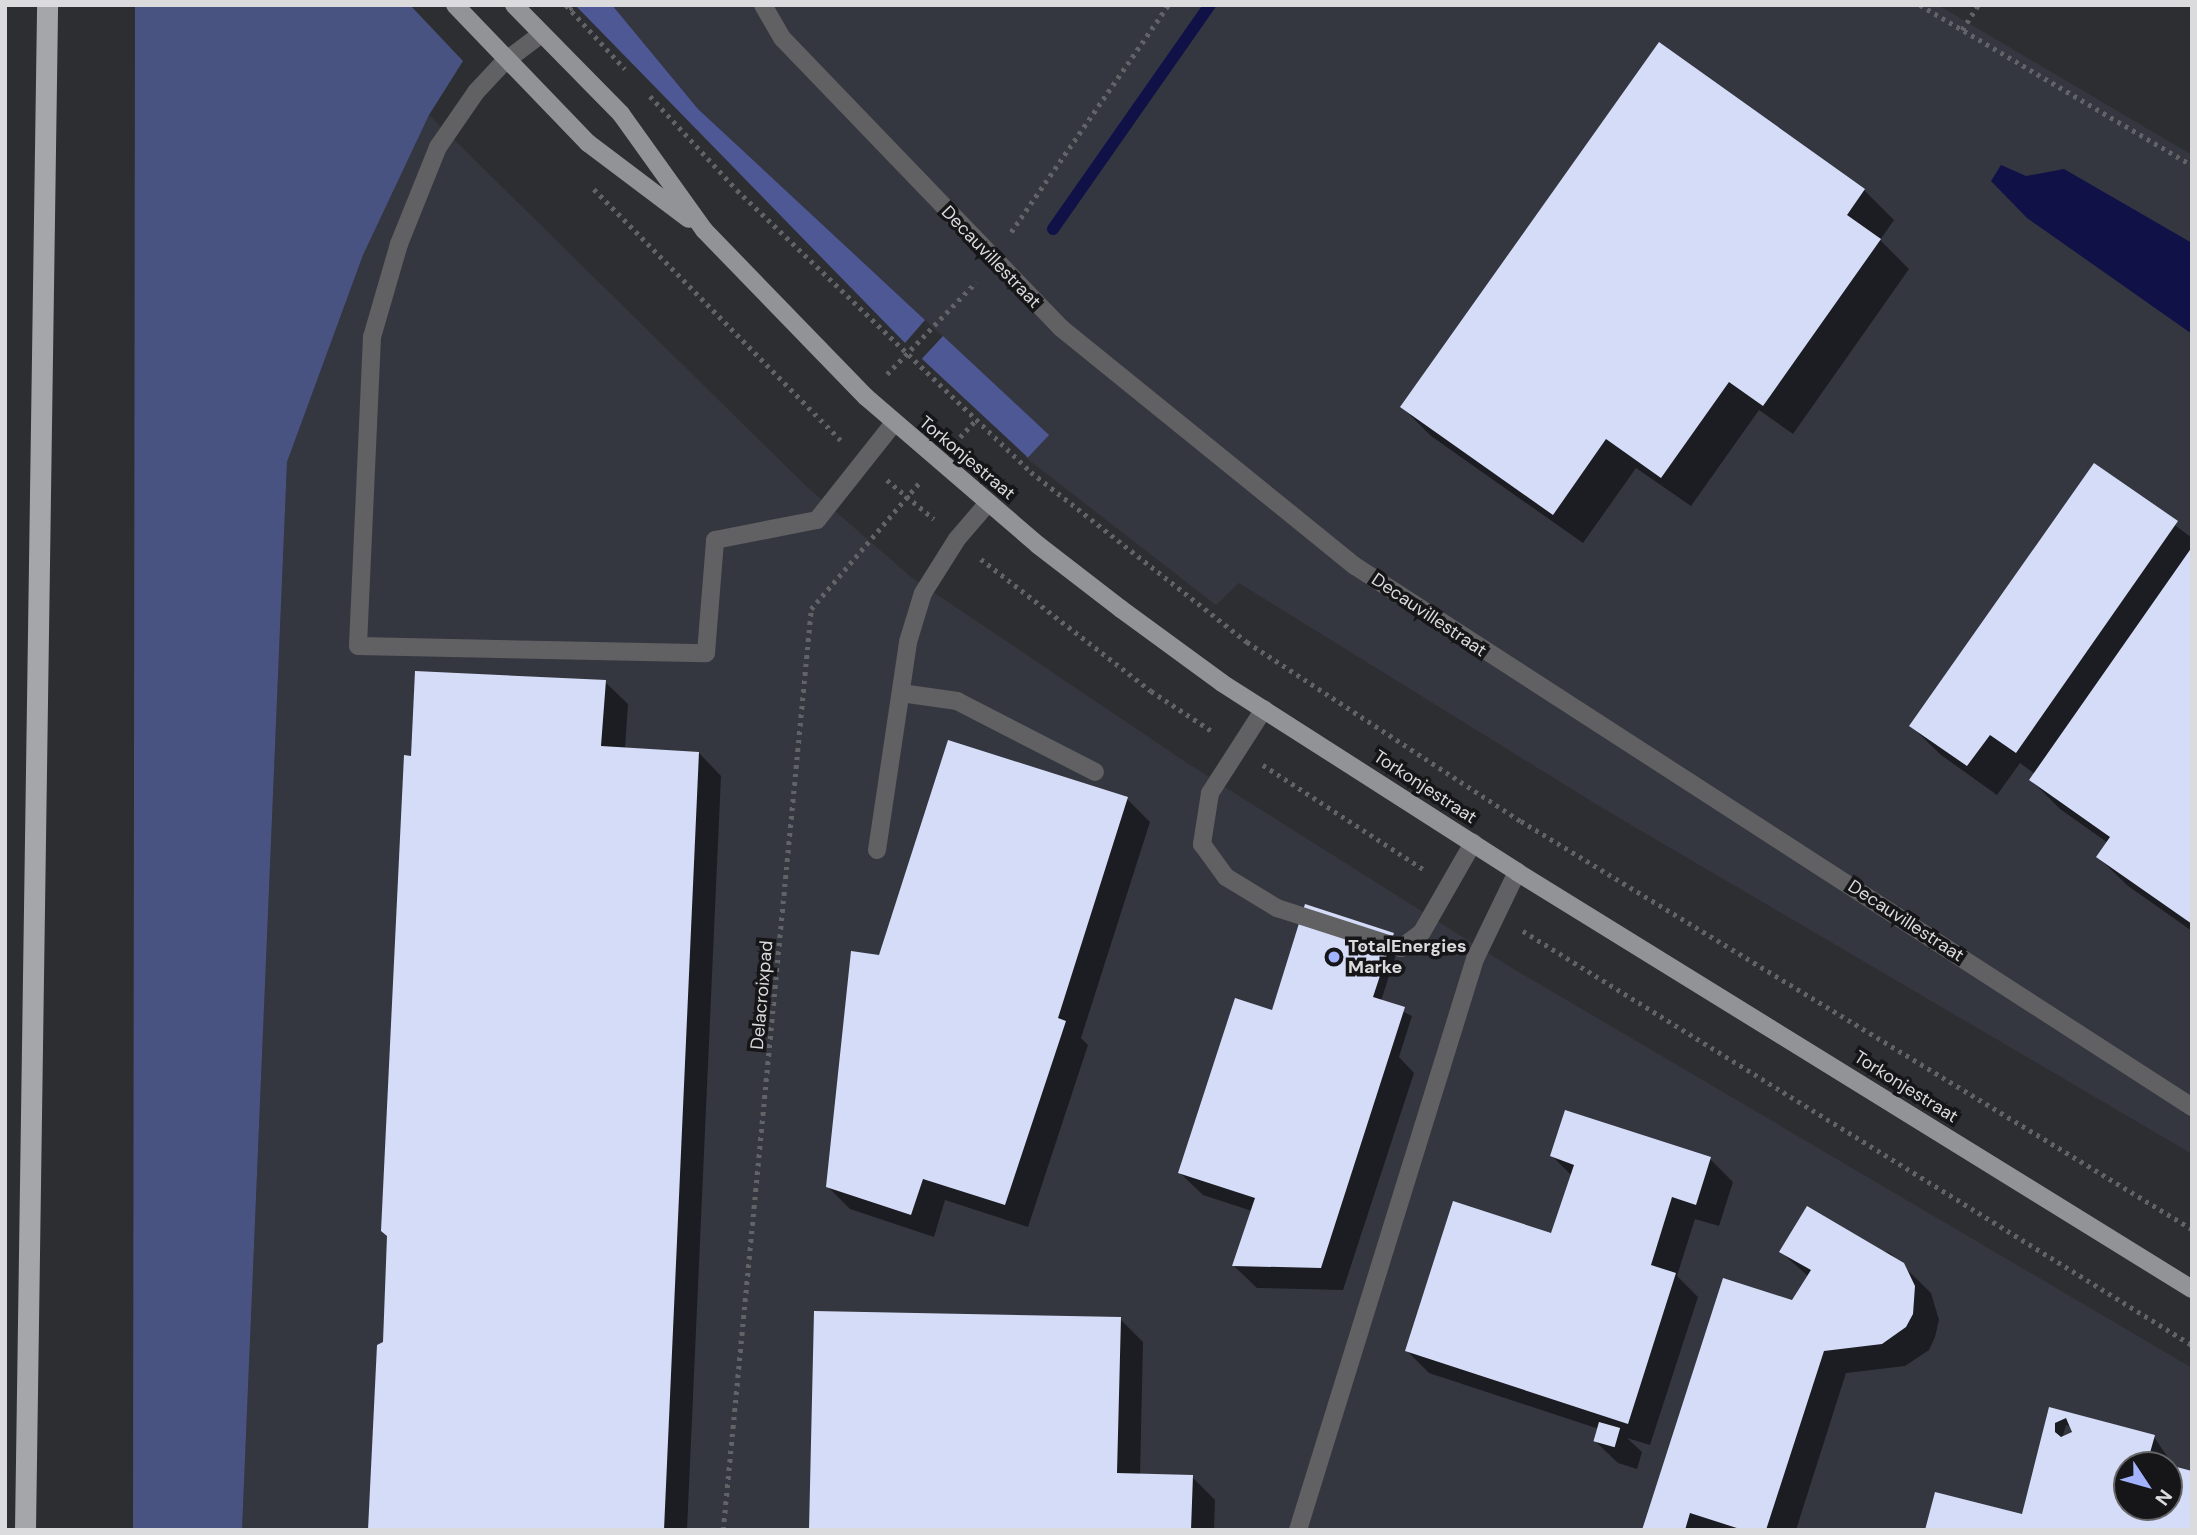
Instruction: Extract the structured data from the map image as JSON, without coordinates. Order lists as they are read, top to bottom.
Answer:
{
  "streets": {
    "main road": ["Torkonjestraat"],
    "street": ["Decauvillestraat"],
    "path": ["Delacroixpad"]
  },
  "places": ["TotalEnergies Marke"],
  "north": "bottom right"
}
